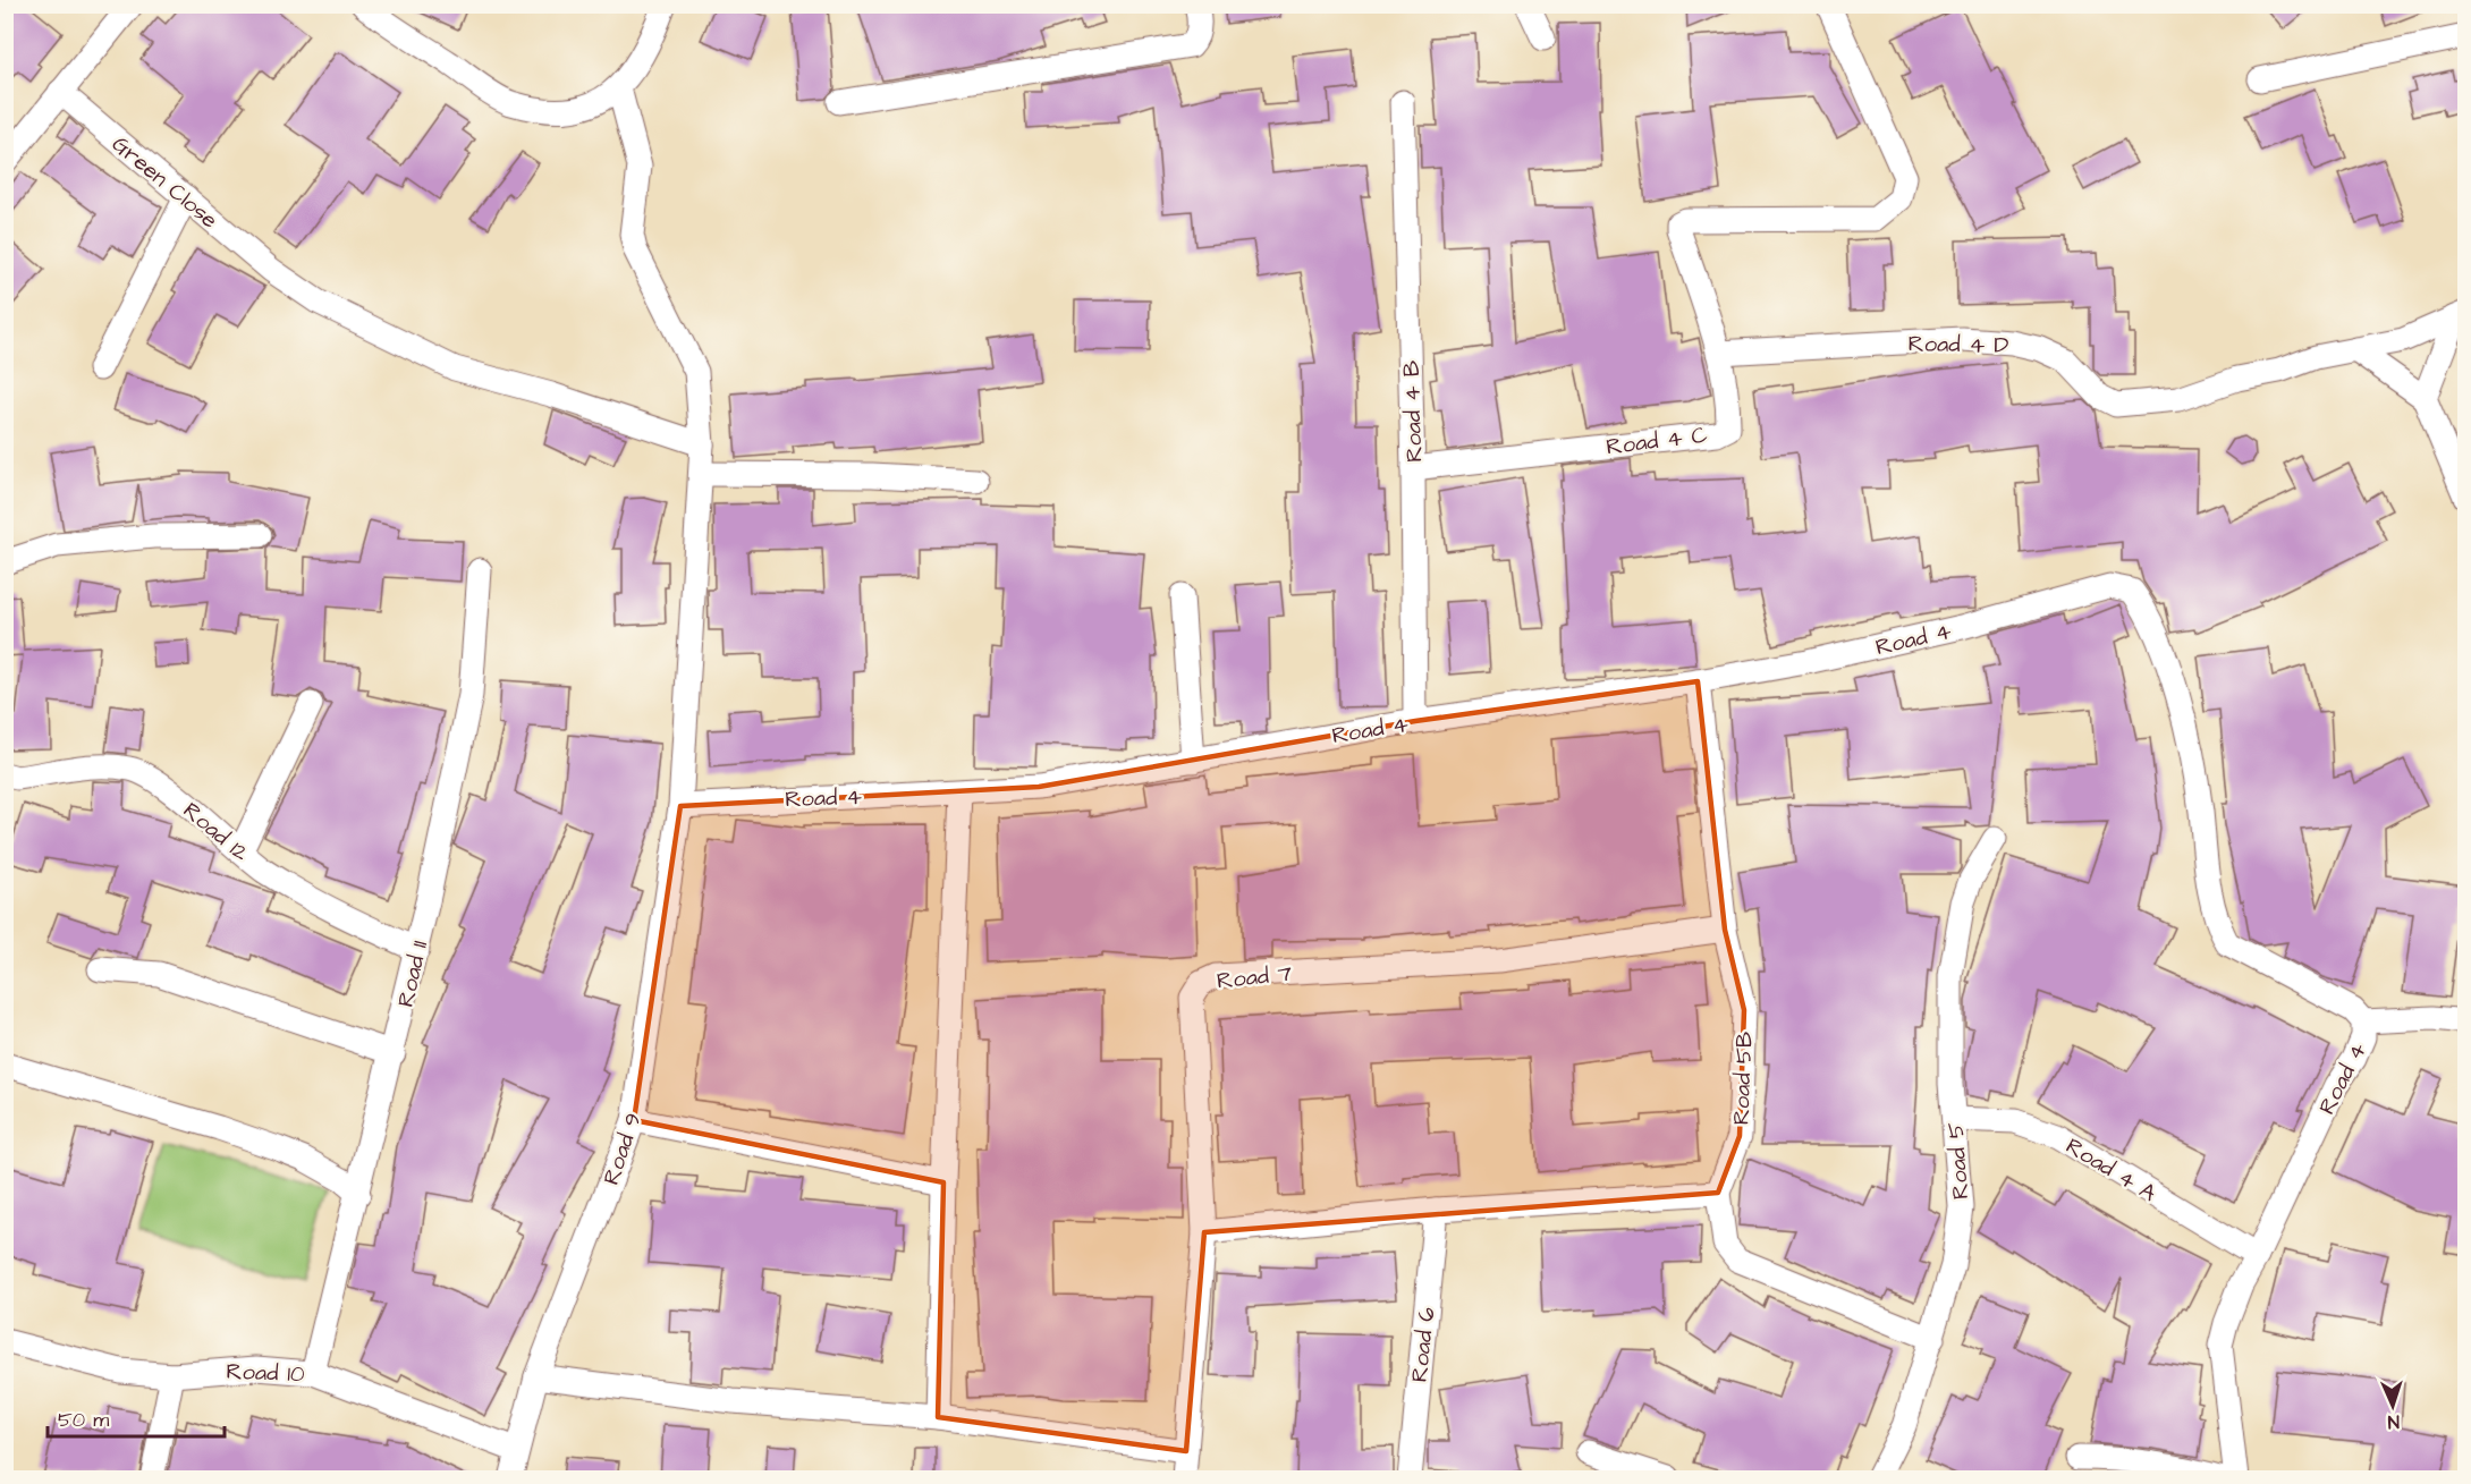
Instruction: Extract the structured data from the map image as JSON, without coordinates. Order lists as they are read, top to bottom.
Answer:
{
  "streets": {
    "street": [
      "Green Close",
      "Road 4 D",
      "Road 4 B",
      "Road 4 C",
      "Road 4",
      "Road 12",
      "Road 11",
      "Road 7",
      "Road 5B",
      "Road 9",
      "Road 5",
      "Road 4 A",
      "Road 6",
      "Road 10"
    ]
  },
  "crossings": [
    ["Green Close", "Road 9"],
    ["Road 4 D", "Road 4 C"],
    ["Road 4 B", "Road 4 C"],
    ["Road 4 B", "Road 4"],
    ["Road 4", "Road 5B"],
    ["Road 4", "Road 9"],
    ["Road 4", "Road 4 A"],
    ["Road 12", "Road 11"],
    ["Road 11", "Road 10"],
    ["Road 7", "Road 5B"],
    ["Road 5B", "Road 5"],
    ["Road 9", "Road 10"],
    ["Road 5", "Road 4 A"]
  ],
  "scale_bar": "50 m",
  "north": "bottom"
}
